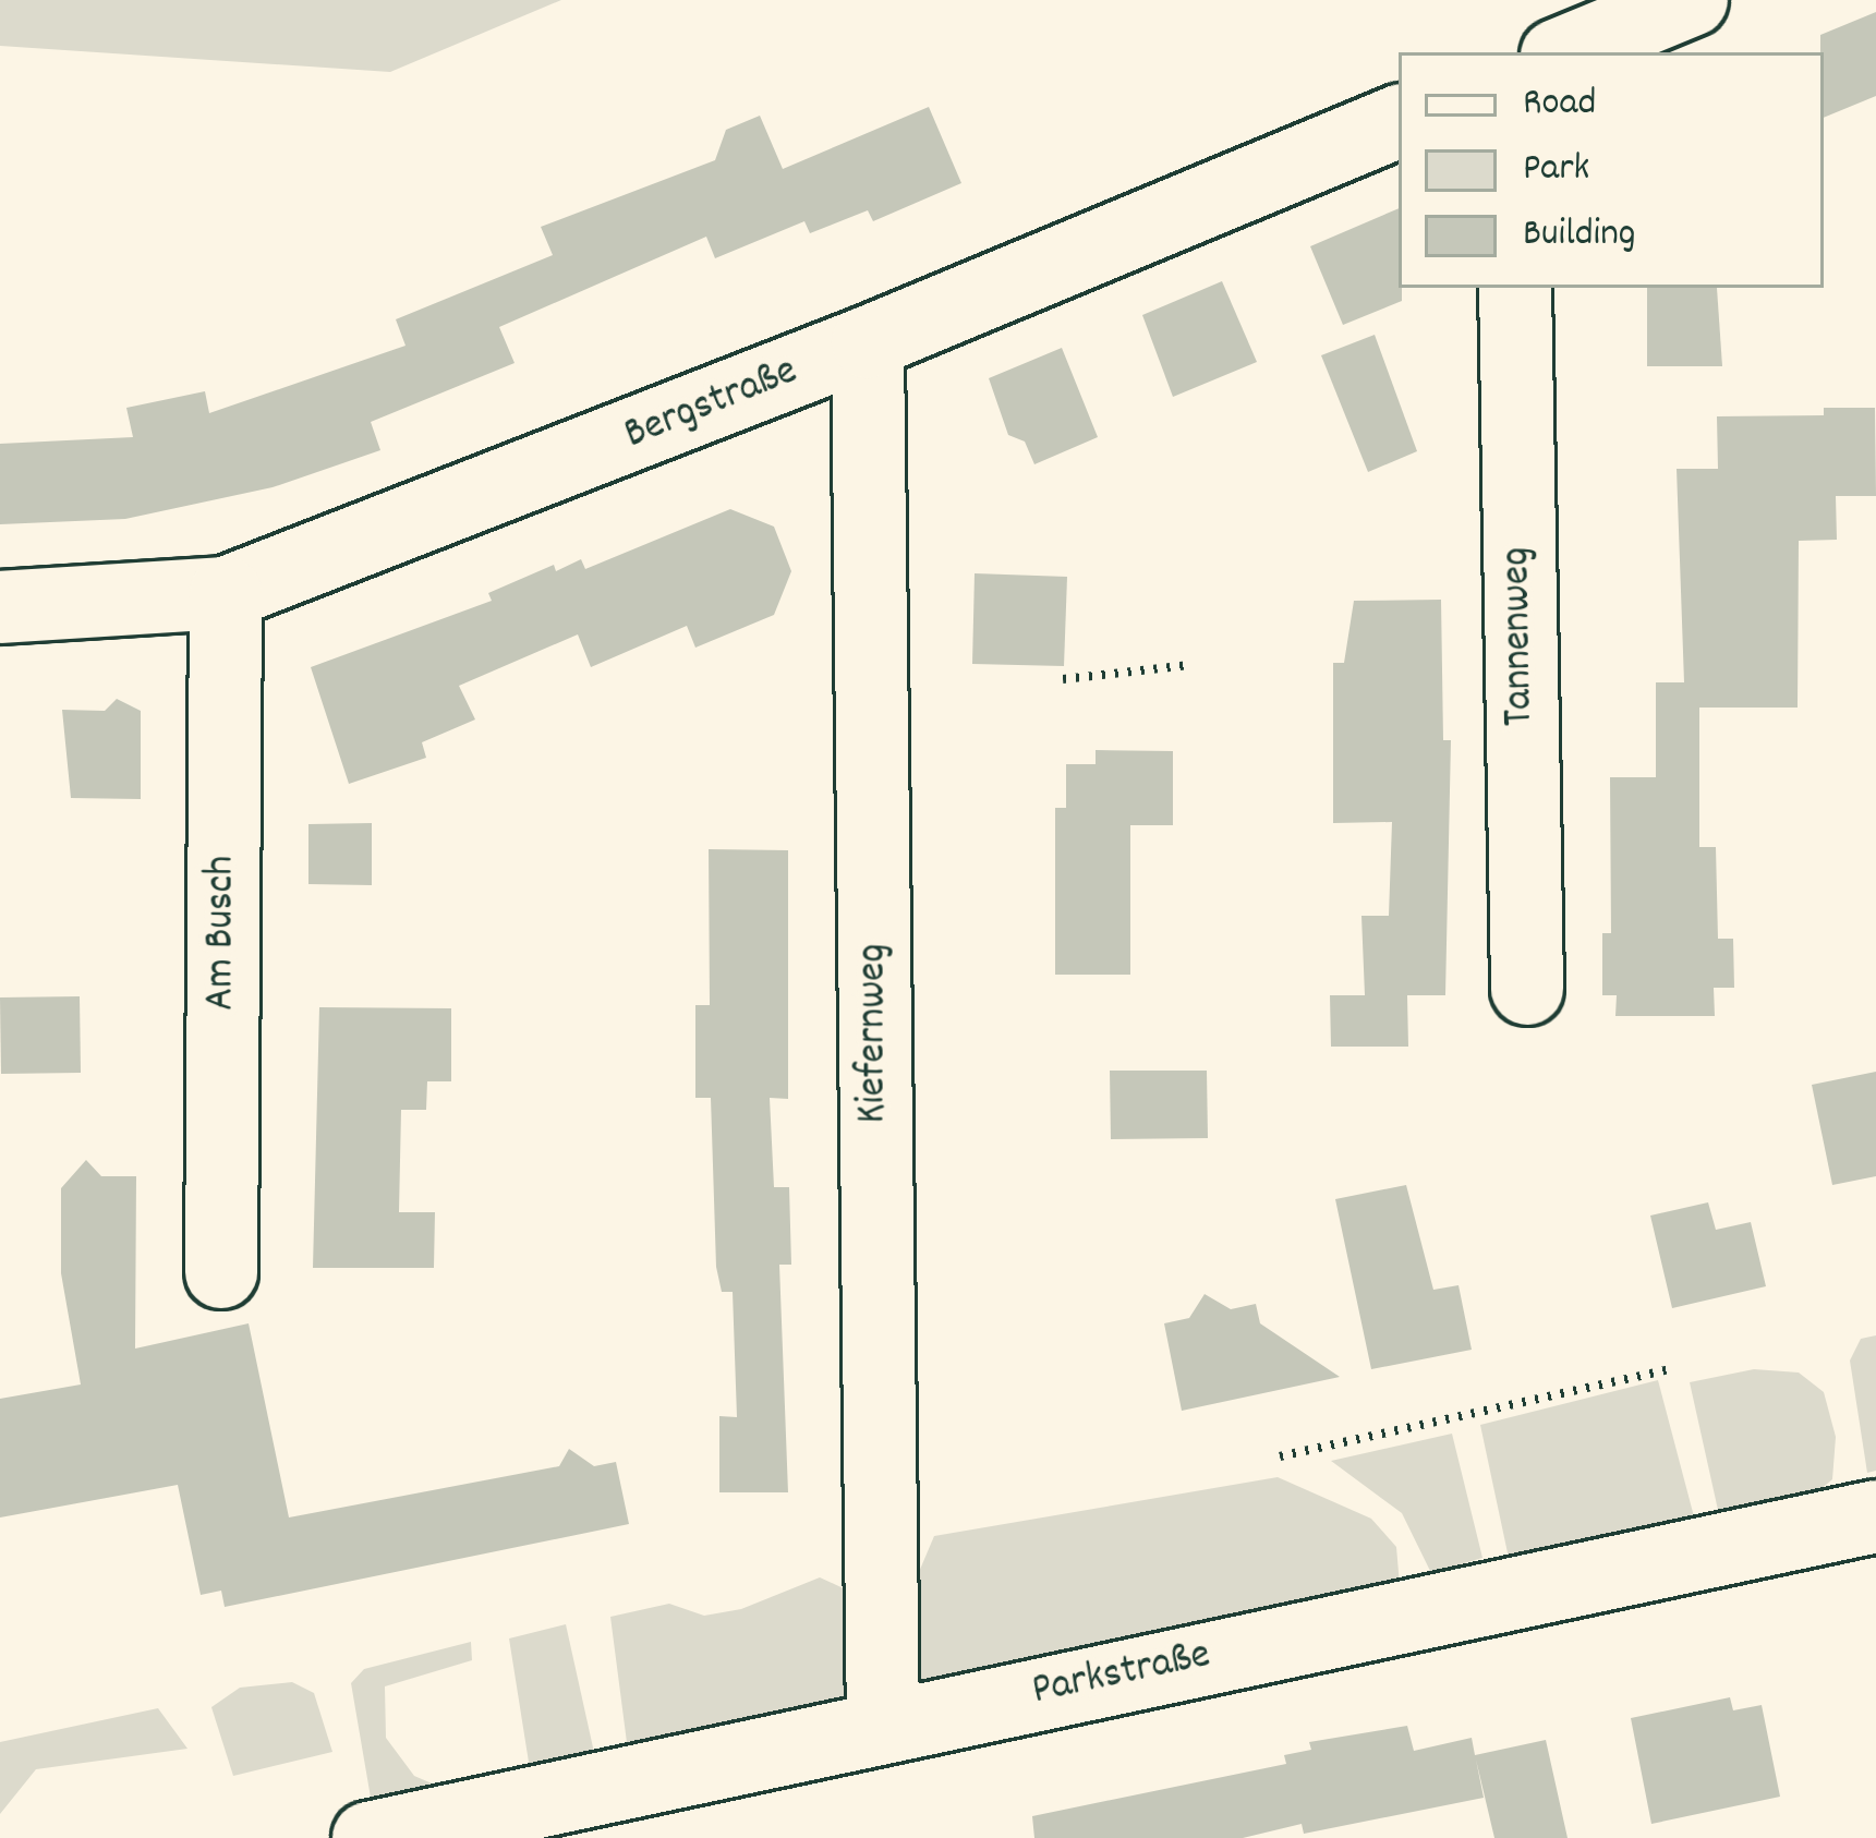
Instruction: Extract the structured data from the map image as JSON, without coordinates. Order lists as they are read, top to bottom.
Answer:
{
  "streets": {
    "street": [
      "Bergstraße",
      "Tannenweg",
      "Am Busch",
      "Kiefernweg",
      "Parkstraße"
    ]
  },
  "crossings": [
    ["Bergstraße", "Am Busch"],
    ["Bergstraße", "Kiefernweg"],
    ["Kiefernweg", "Parkstraße"]
  ],
  "legend": ["Road", "Park", "Building"]
}
